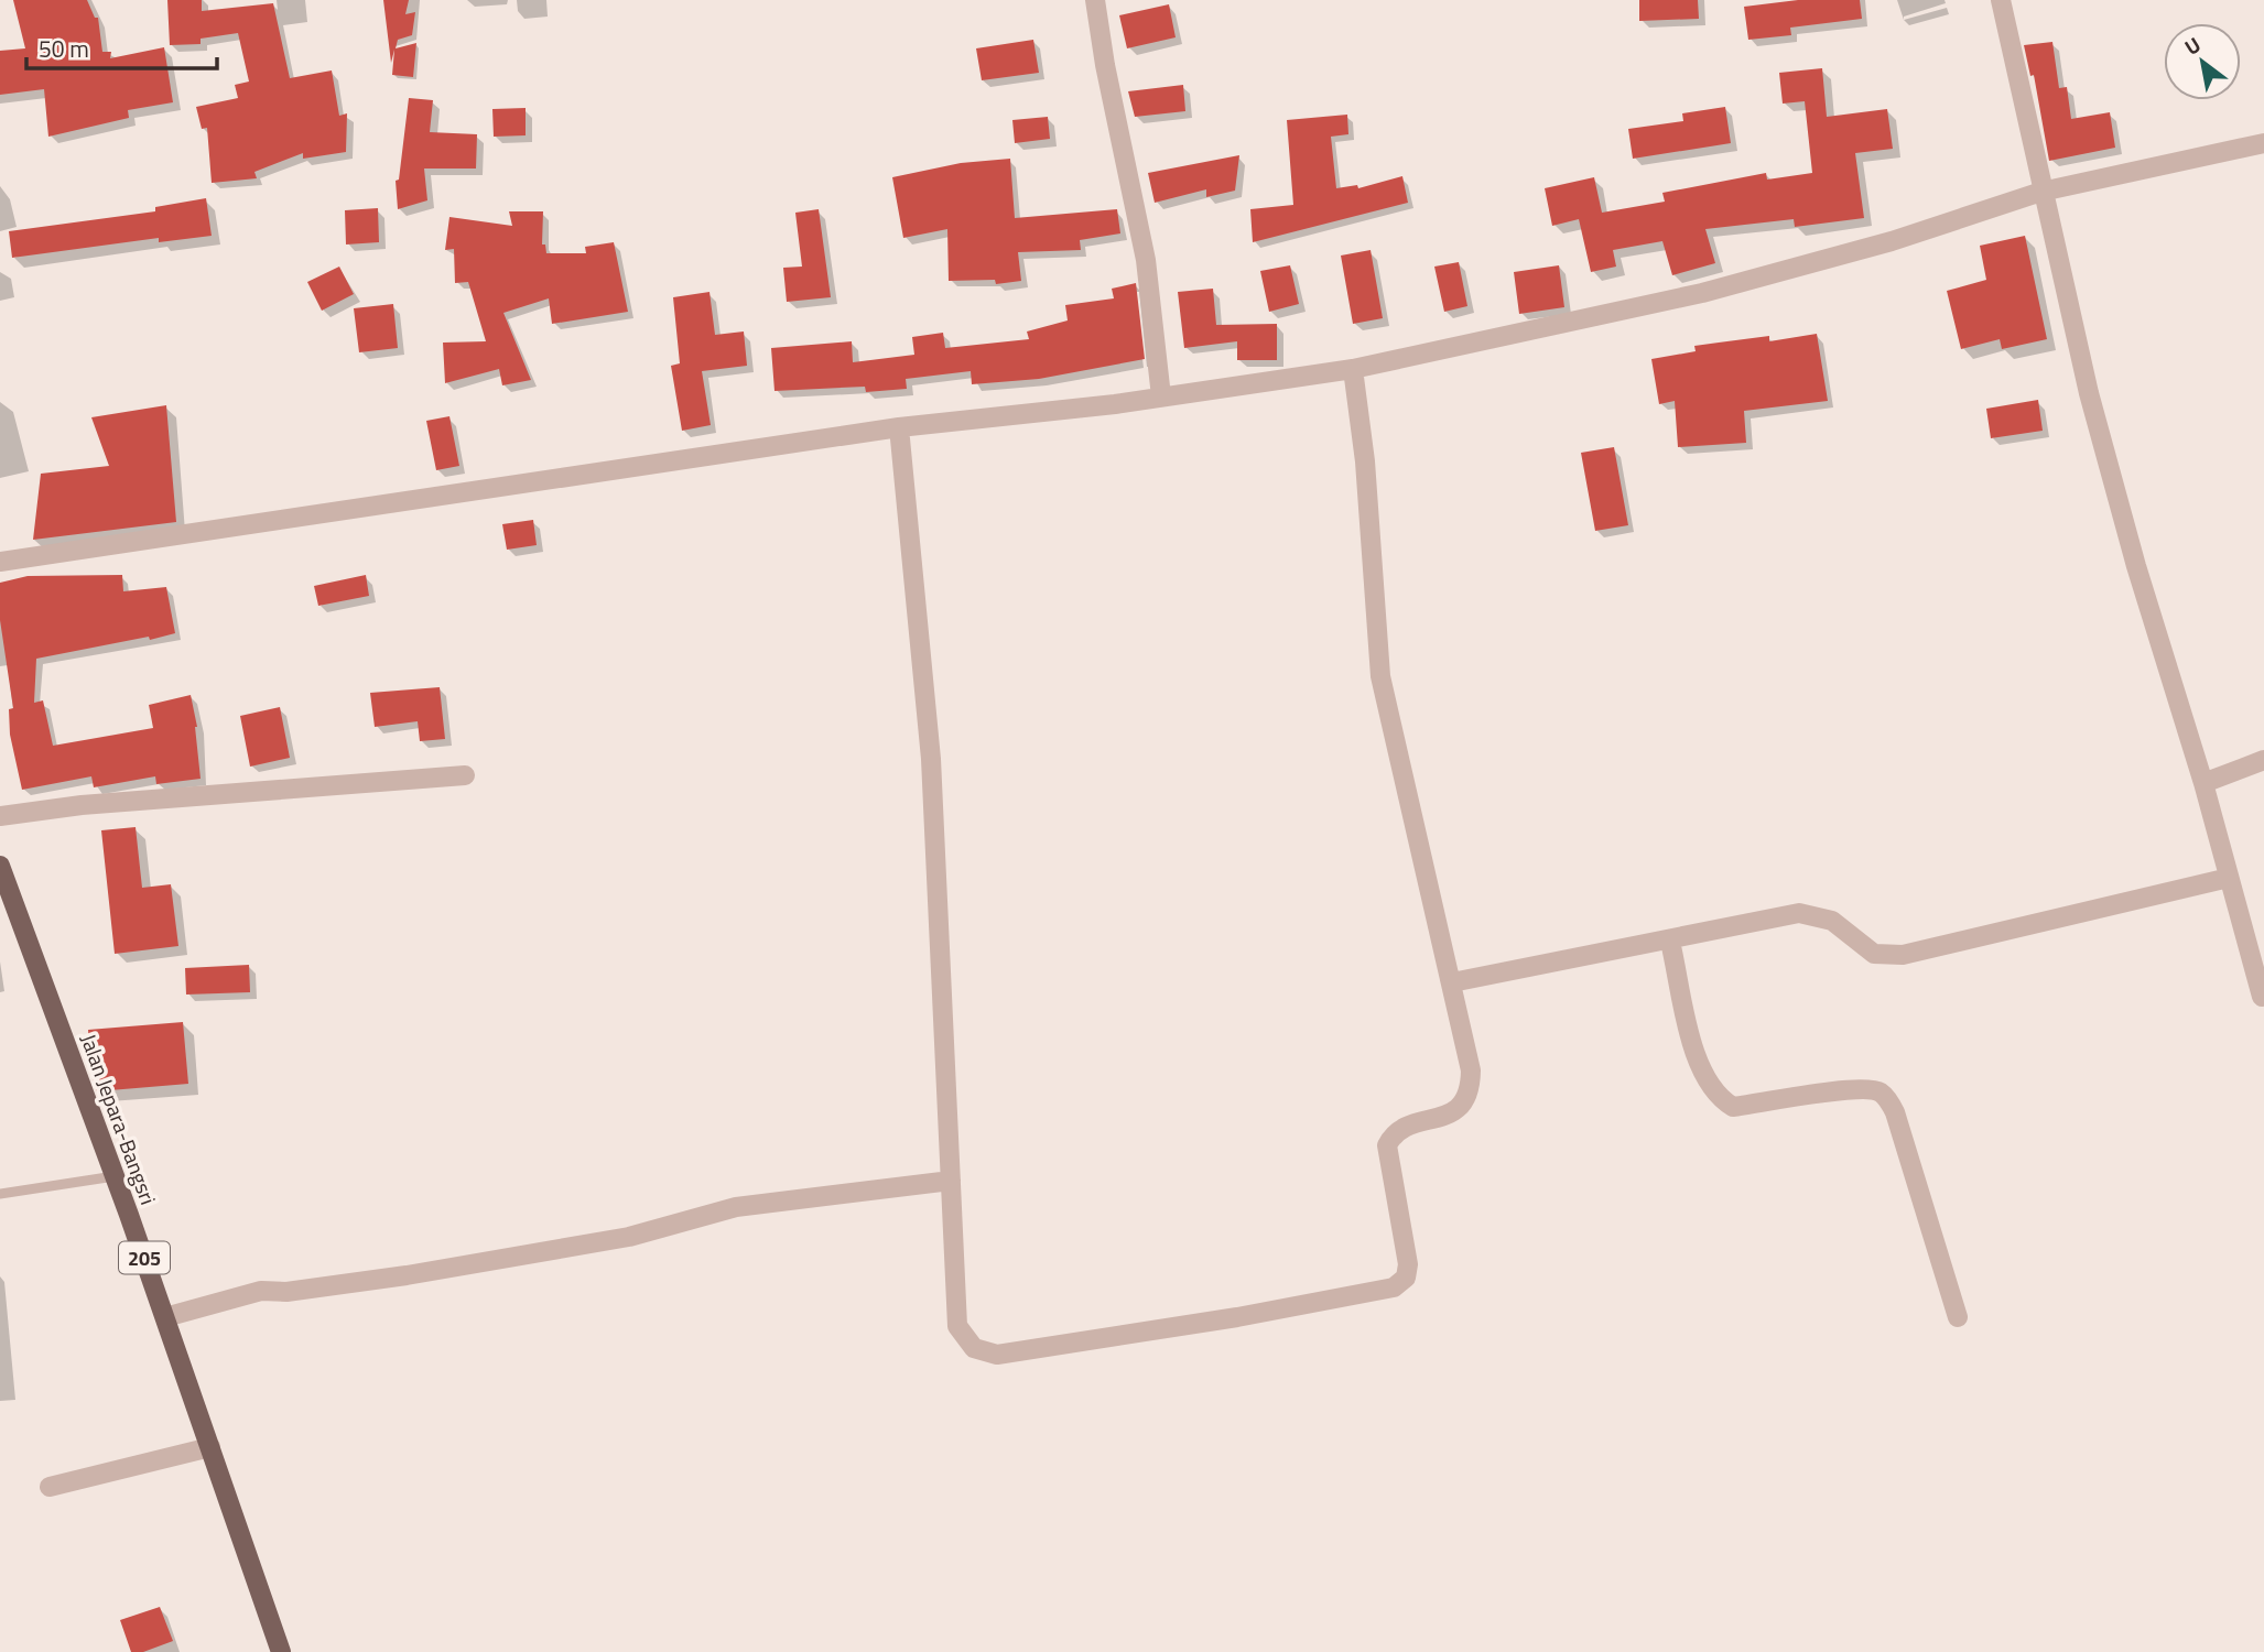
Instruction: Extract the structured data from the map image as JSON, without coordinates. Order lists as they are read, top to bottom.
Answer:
{
  "streets": {
    "main road": ["Jalan Jepara-Bangsri", "205"]
  },
  "scale_bar": "50 m",
  "north": "top left"
}
